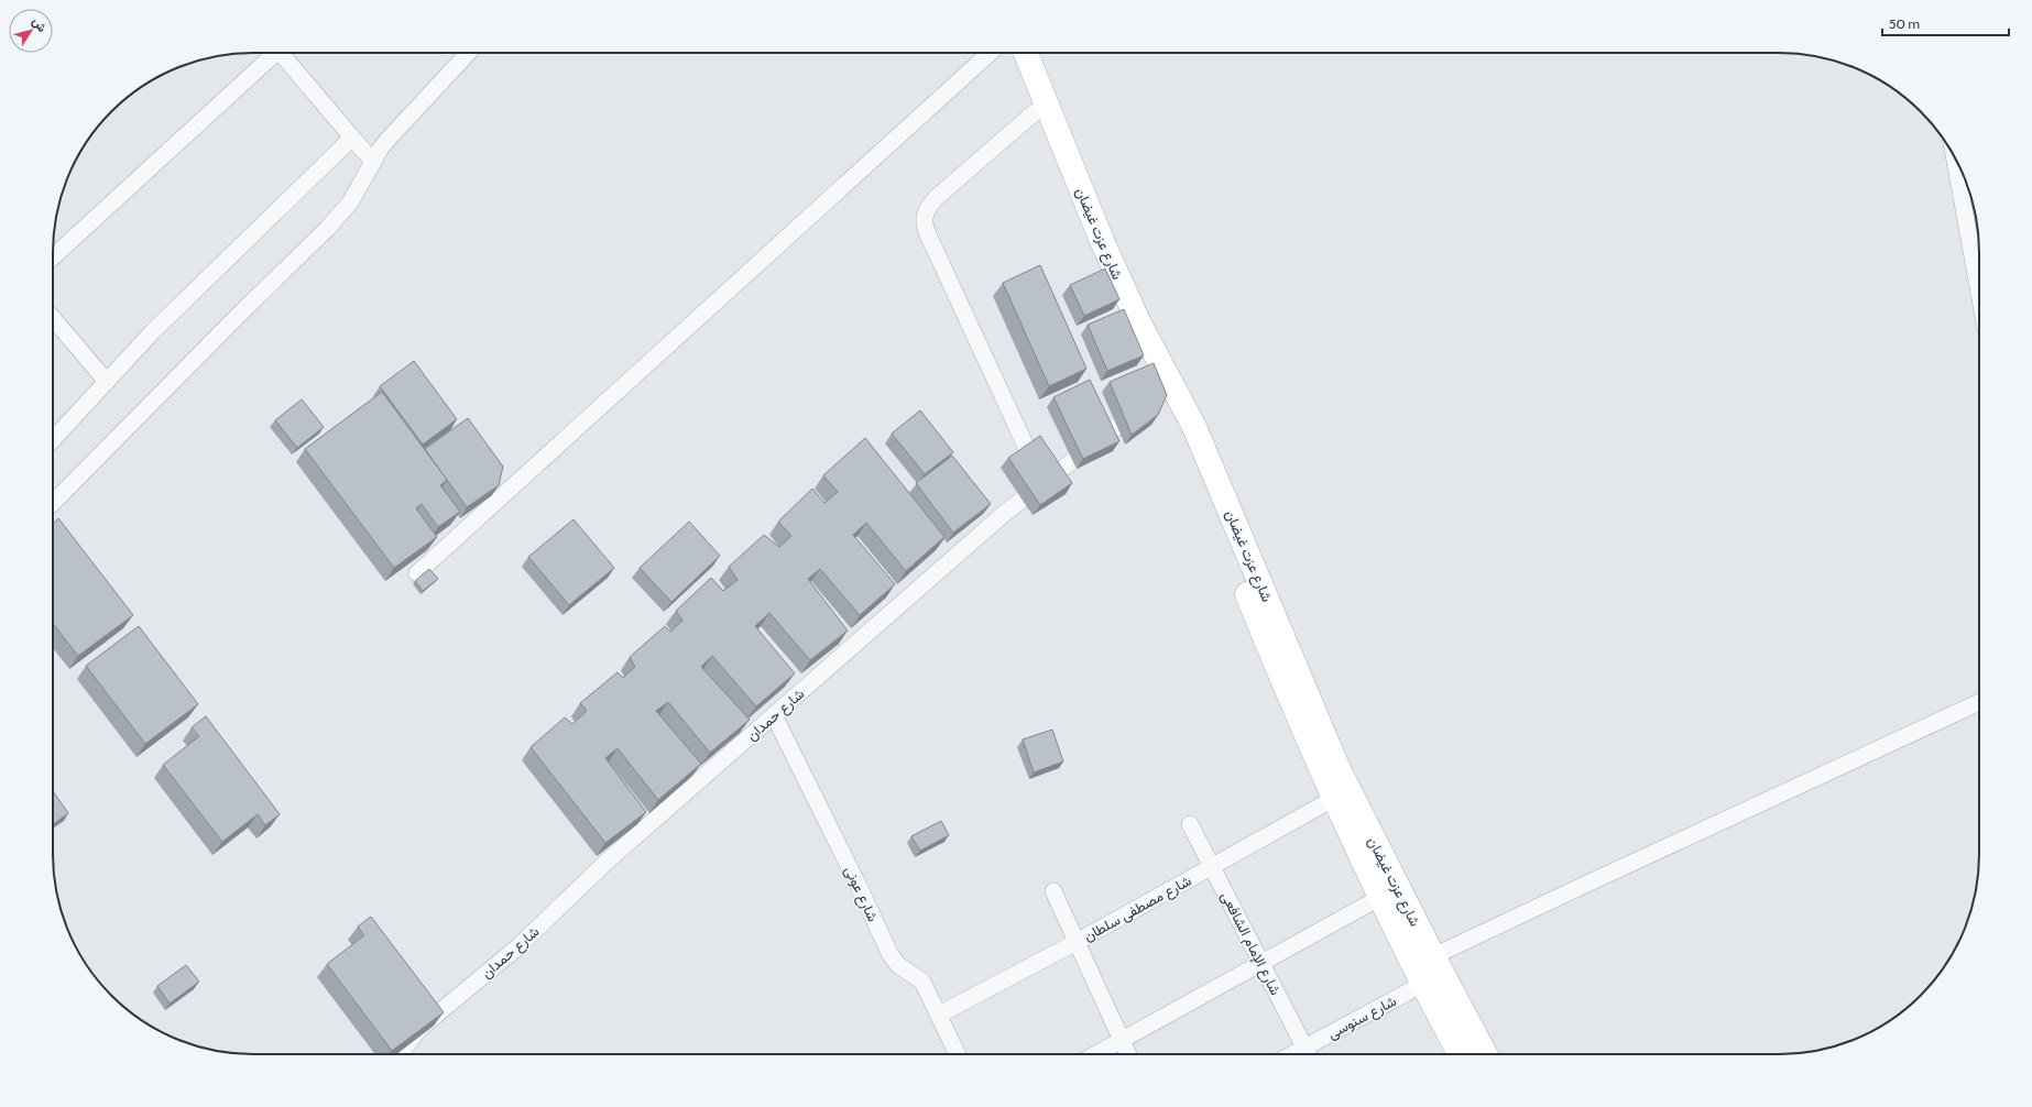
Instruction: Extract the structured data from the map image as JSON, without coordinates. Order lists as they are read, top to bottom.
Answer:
{
  "streets": {
    "street": [
      "شارع عزت غيضان",
      "شارع حمدان",
      "شارع عونى",
      "شارع مصطفى سلطان",
      "شارع الإمام الشافعى",
      "شارع سنوسى"
    ]
  },
  "crossings": [
    ["شارع عزت غيضان", "شارع حمدان"],
    ["شارع عزت غيضان", "شارع مصطفى سلطان"],
    ["شارع عزت غيضان", "شارع سنوسى"],
    ["شارع حمدان", "شارع عونى"],
    ["شارع عونى", "شارع مصطفى سلطان"],
    ["شارع مصطفى سلطان", "شارع الإمام الشافعى"],
    ["شارع الإمام الشافعى", "شارع سنوسى"]
  ],
  "scale_bar": "50 m",
  "north": "top right"
}
